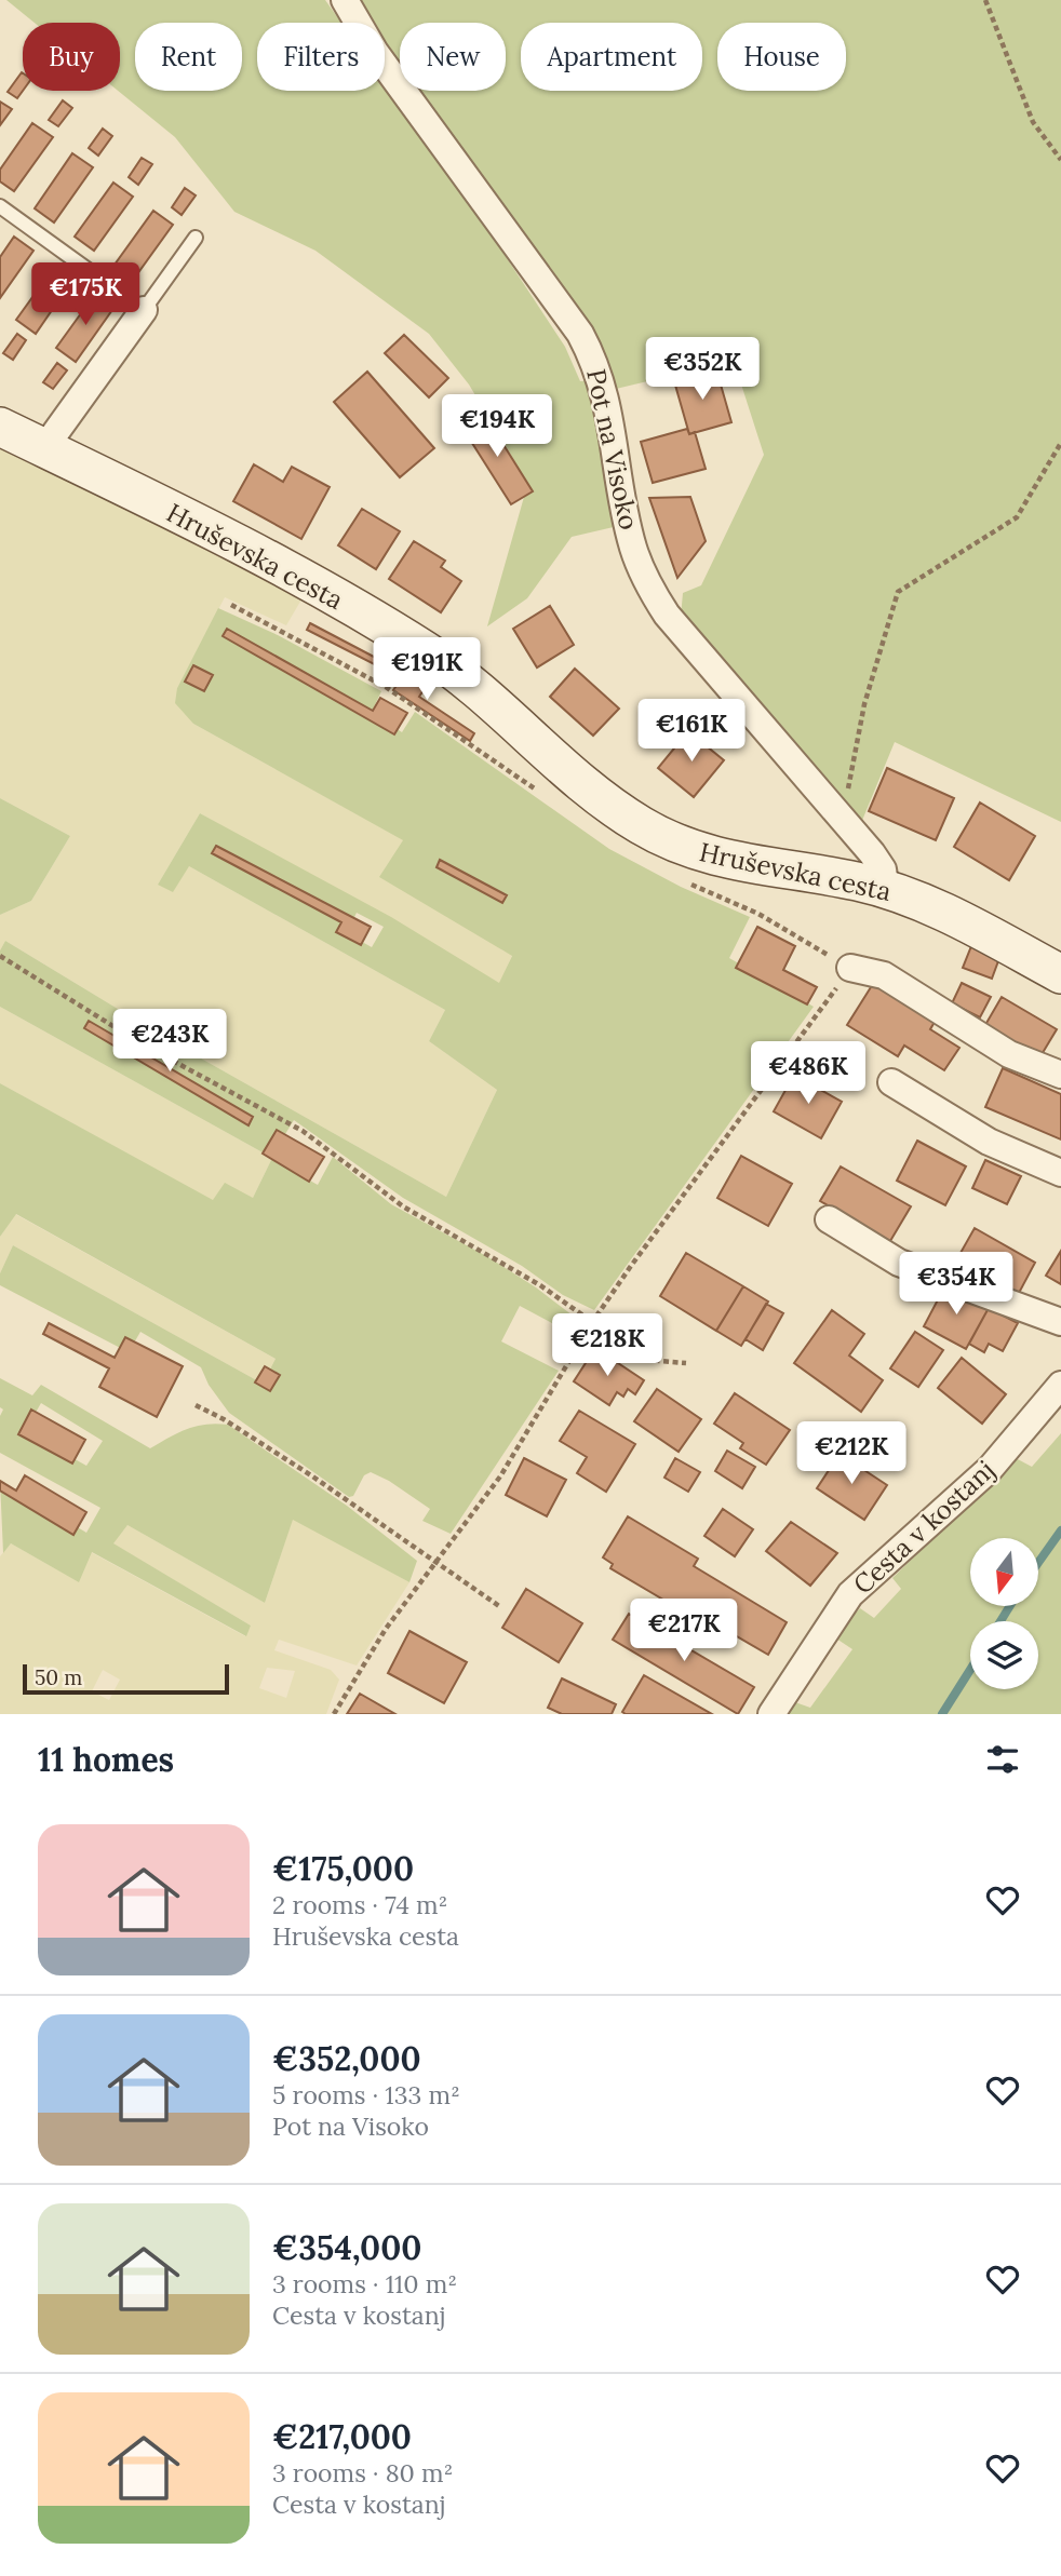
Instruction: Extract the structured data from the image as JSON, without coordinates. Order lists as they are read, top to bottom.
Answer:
{
  "streets": {
    "street": ["Pot na Visoko", "Hruševska cesta", "Cesta v kostanj"]
  },
  "crossings": [
    ["Pot na Visoko", "Hruševska cesta"]
  ],
  "scale_bar": "50 m",
  "north": "bottom",
  "page": {
    "chip": [
      "Buy",
      "Rent",
      "Filters",
      "New",
      "Apartment",
      "House"
    ],
    "price": [
      "€175K",
      "€352K",
      "€194K",
      "€191K",
      "€161K",
      "€243K",
      "€486K",
      "€354K",
      "€218K",
      "€212K",
      "€217K"
    ],
    "scale": "50 m",
    "heading": "11 homes",
    "list": [
      {
        "name": "€175,000",
        "note": "2 rooms · 74 m² · Hruševska cesta"
      },
      {
        "name": "€352,000",
        "note": "5 rooms · 133 m² · Pot na Visoko"
      },
      {
        "name": "€354,000",
        "note": "3 rooms · 110 m² · Cesta v kostanj"
      },
      {
        "name": "€217,000",
        "note": "3 rooms · 80 m² · Cesta v kostanj"
      }
    ]
  }
}
